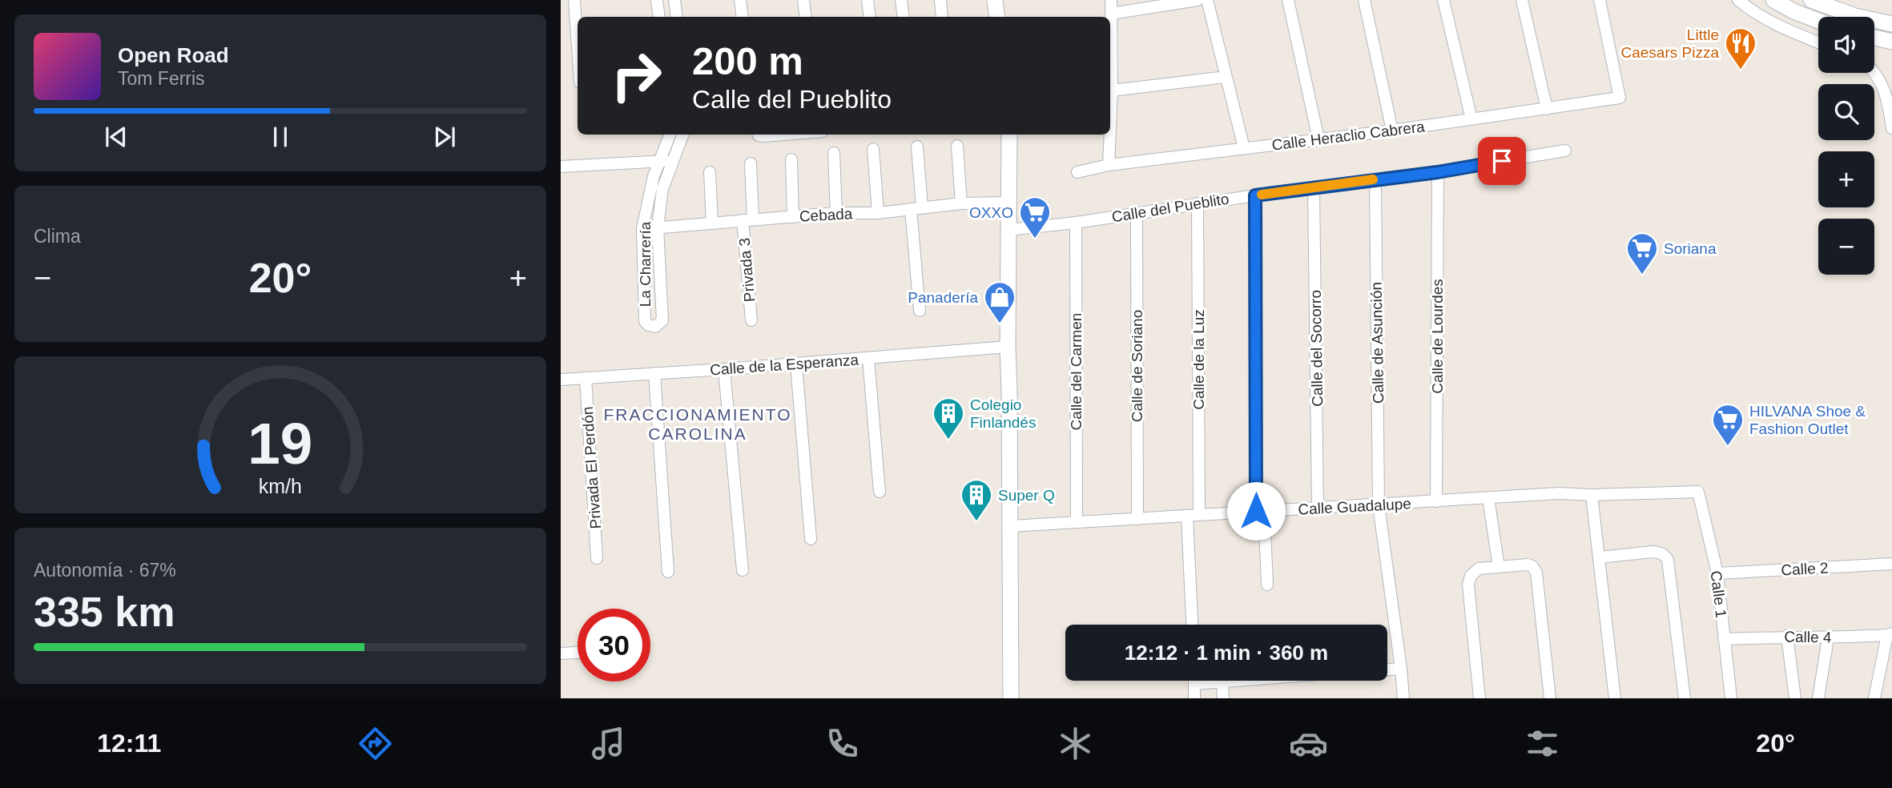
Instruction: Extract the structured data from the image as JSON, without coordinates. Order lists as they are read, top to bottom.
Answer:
{
  "streets": {
    "street": [
      "Calle Heraclio Cabrera",
      "Calle del Pueblito",
      "Cebada",
      "La Charrería",
      "Privada 3",
      "Calle de Lourdes",
      "Calle de Asunción",
      "Calle del Socorro",
      "Calle de la Luz",
      "Calle de la Esperanza",
      "Calle de Soriano",
      "Calle del Carmen",
      "Privada El Perdón",
      "Calle Guadalupe",
      "Calle 2",
      "Calle 1",
      "Calle 4"
    ]
  },
  "crossings": [
    ["Calle del Pueblito", "Calle de Lourdes"],
    ["Calle del Pueblito", "Calle de Asunción"],
    ["Calle del Pueblito", "Calle del Socorro"],
    ["Calle del Pueblito", "Calle de la Luz"],
    ["Calle del Pueblito", "Calle de Soriano"],
    ["Calle del Pueblito", "Calle del Carmen"],
    ["Cebada", "La Charrería"],
    ["Cebada", "Privada 3"],
    ["Calle de Lourdes", "Calle Guadalupe"],
    ["Calle de Asunción", "Calle Guadalupe"],
    ["Calle del Socorro", "Calle Guadalupe"],
    ["Calle de la Luz", "Calle Guadalupe"],
    ["Calle de la Esperanza", "Privada El Perdón"],
    ["Calle de Soriano", "Calle Guadalupe"],
    ["Calle del Carmen", "Calle Guadalupe"],
    ["Calle Guadalupe", "Calle 1"],
    ["Calle 2", "Calle 1"],
    ["Calle 1", "Calle 4"]
  ],
  "districts": ["FRACCIONAMIENTO CAROLINA"],
  "places": {
    "restaurant": ["Little Caesars Pizza"],
    "supermarket": ["OXXO", "Soriana", "HILVANA Shoe & Fashion Outlet"],
    "shop": ["Panadería"],
    "building": ["Colegio Finlandés", "Super Q"]
  },
  "page": {
    "map_buttons": ["+", "−"],
    "turn": ["200 m", "Calle del Pueblito"],
    "song": ["Open Road", "Tom Ferris"],
    "tile": [
      "Clima",
      ["Autonomía · 67%", "335 km"]
    ],
    "heat": ["−", "20°", "+"],
    "limit": "30",
    "trip": "12:12 · 1 min · 360 m",
    "tabs": ["12:11", "20°"],
    "gauge": ["19", "km/h"]
  }
}
